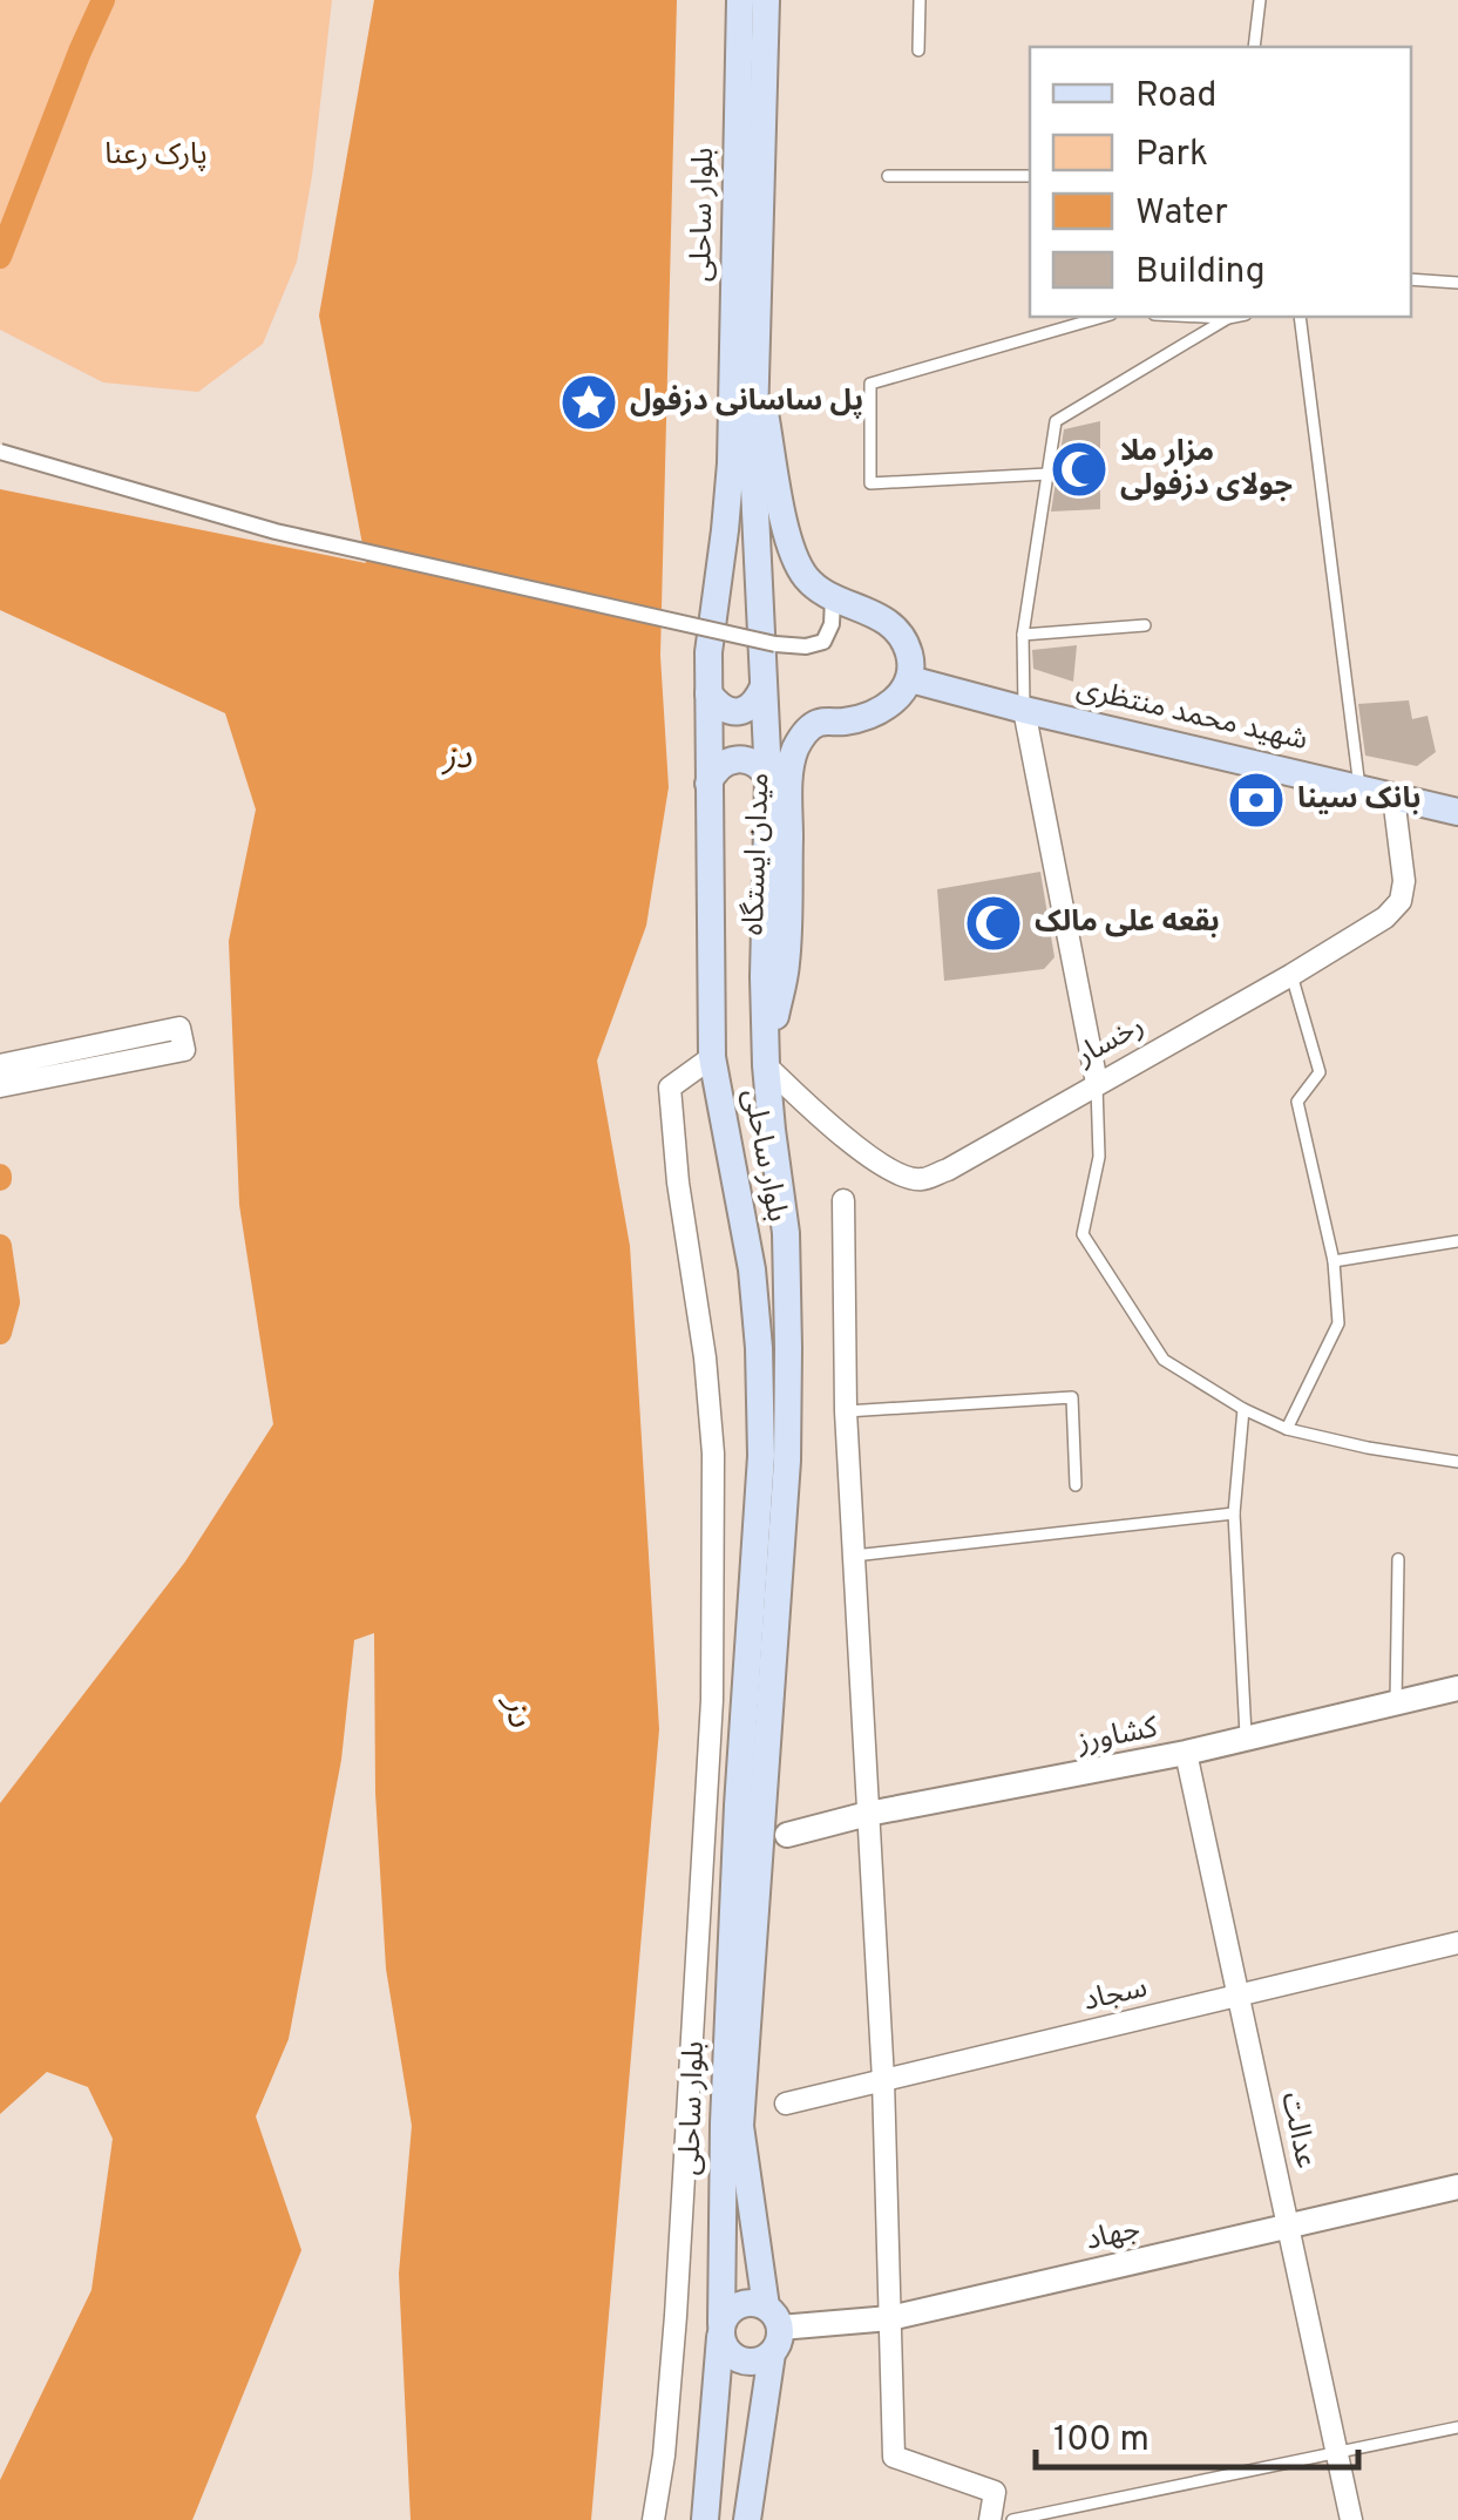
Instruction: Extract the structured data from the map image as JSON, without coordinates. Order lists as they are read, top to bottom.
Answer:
{
  "streets": {
    "main road": ["بلوار ساحلی", "شهید محمد منتظری", "میدان ایستگاه"],
    "street": [
      "رخسار",
      "کشاورز",
      "سجاد",
      "عدالت",
      "جهاد"
    ]
  },
  "crossings": [
    ["بلوار ساحلی", "میدان ایستگاه"],
    ["بلوار ساحلی", "رخسار"],
    ["بلوار ساحلی", "جهاد"],
    ["شهید محمد منتظری", "میدان ایستگاه"],
    ["شهید محمد منتظری", "رخسار"],
    ["میدان ایستگاه", "رخسار"],
    ["کشاورز", "عدالت"],
    ["سجاد", "عدالت"],
    ["عدالت", "جهاد"]
  ],
  "water": ["دز"],
  "parks": ["پارک رعنا"],
  "places": {
    "place": ["پل ساسانی دزفول"],
    "mosque": ["مزار ملا جولای دزفولی", "بقعه علی مالک"],
    "bank": ["بانک سینا"]
  },
  "legend": [
    "Road",
    "Park",
    "Water",
    "Building"
  ],
  "scale_bar": "100 m"
}
